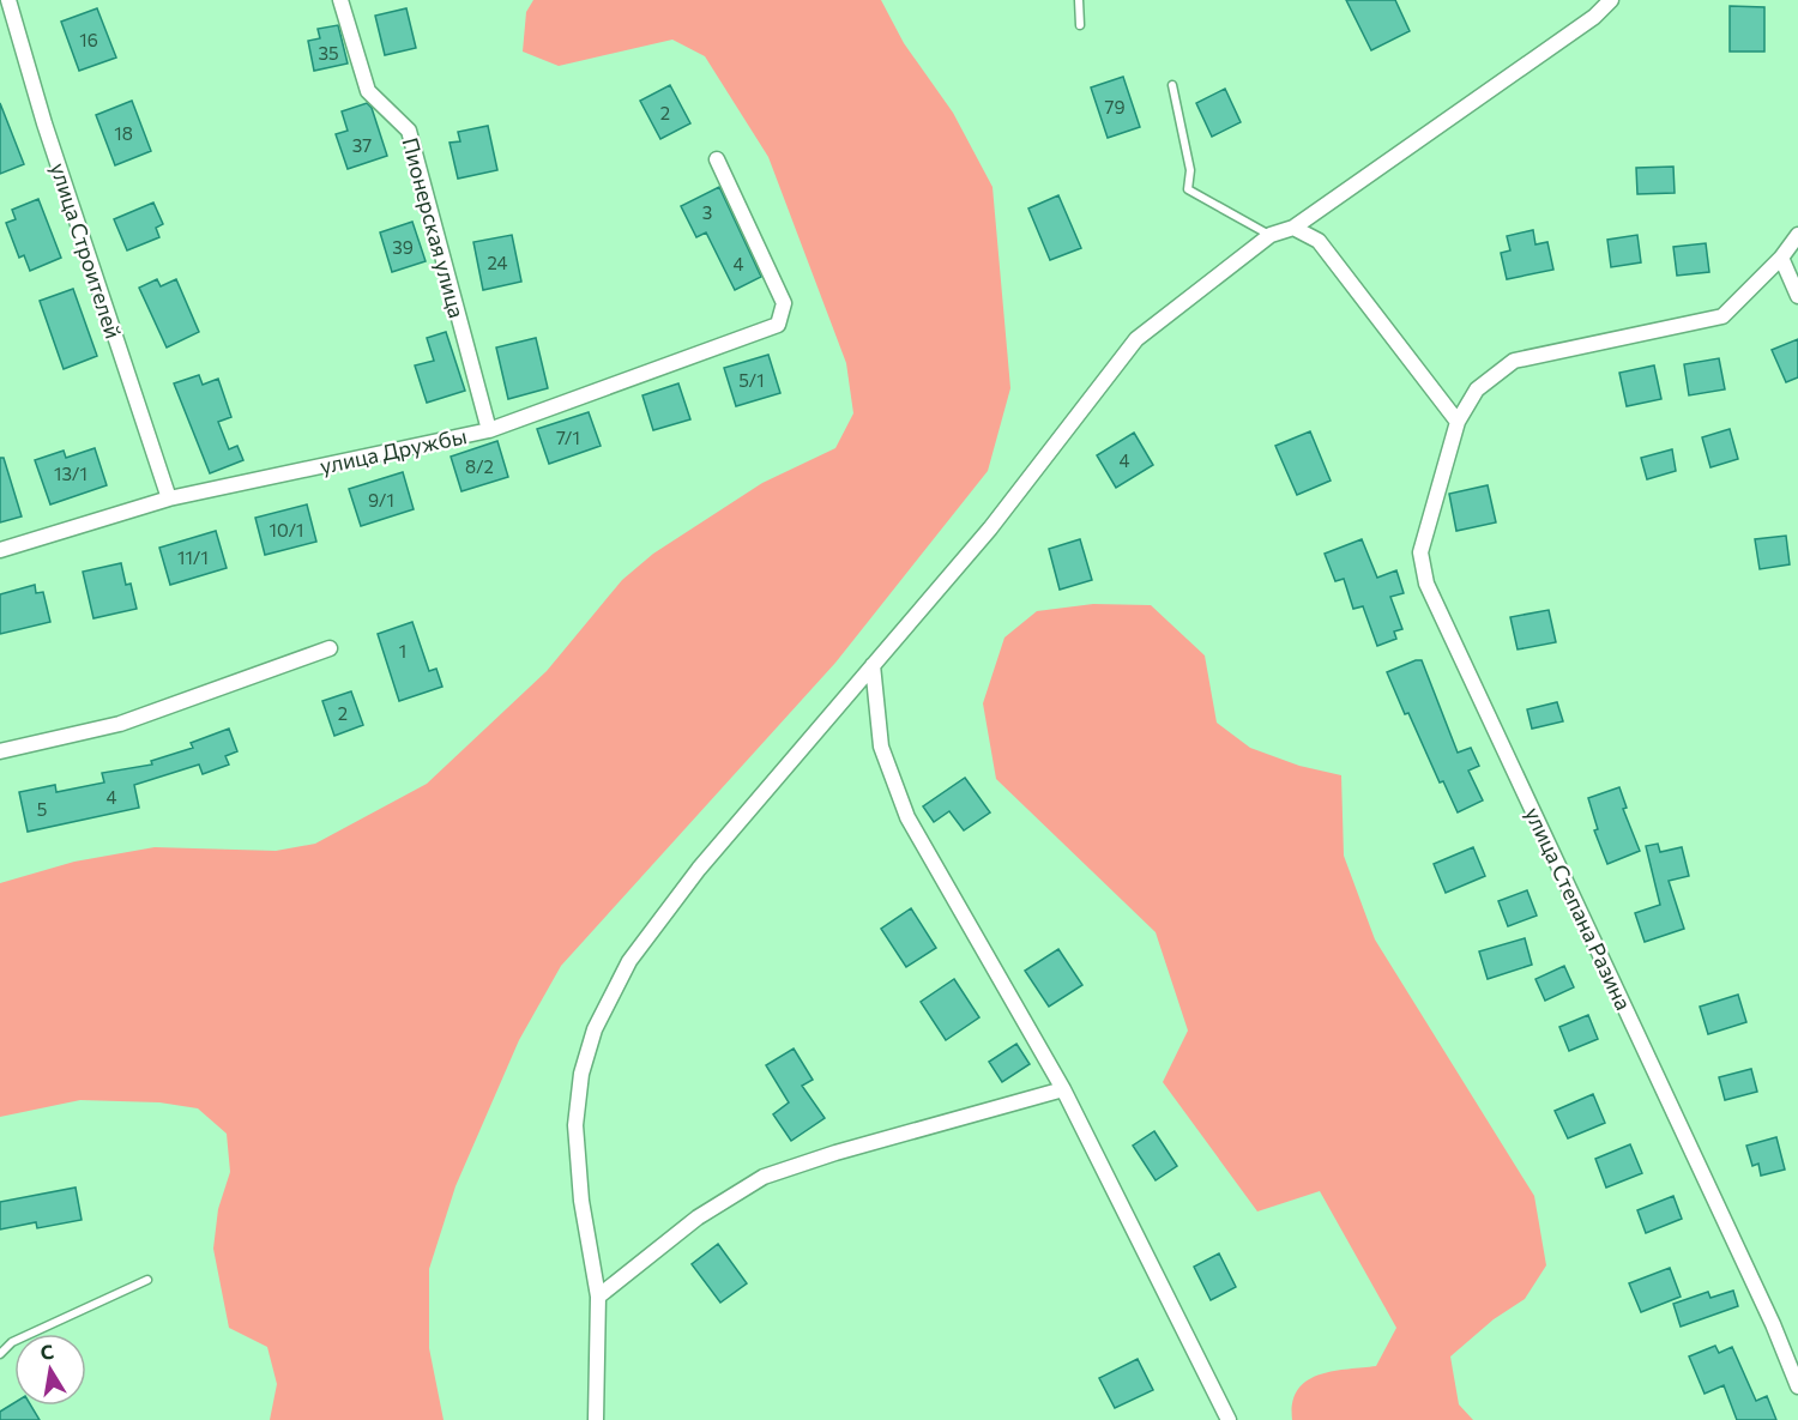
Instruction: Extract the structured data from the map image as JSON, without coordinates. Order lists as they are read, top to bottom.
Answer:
{
  "streets": {
    "street": [
      "Пионерская улица",
      "улица Строителей",
      "улица Дружбы",
      "улица Степана Разина"
    ]
  },
  "crossings": [
    ["Пионерская улица", "улица Дружбы"],
    ["улица Строителей", "улица Дружбы"]
  ],
  "house_numbers": [
    "16",
    "35",
    "79",
    "2",
    "18",
    "37",
    "3",
    "39",
    "24",
    "4",
    "5/1",
    "7/1",
    "4",
    "8/2",
    "13/1",
    "9/1",
    "10/1",
    "11/1",
    "1",
    "2",
    "4",
    "5"
  ],
  "north": "top"
}
